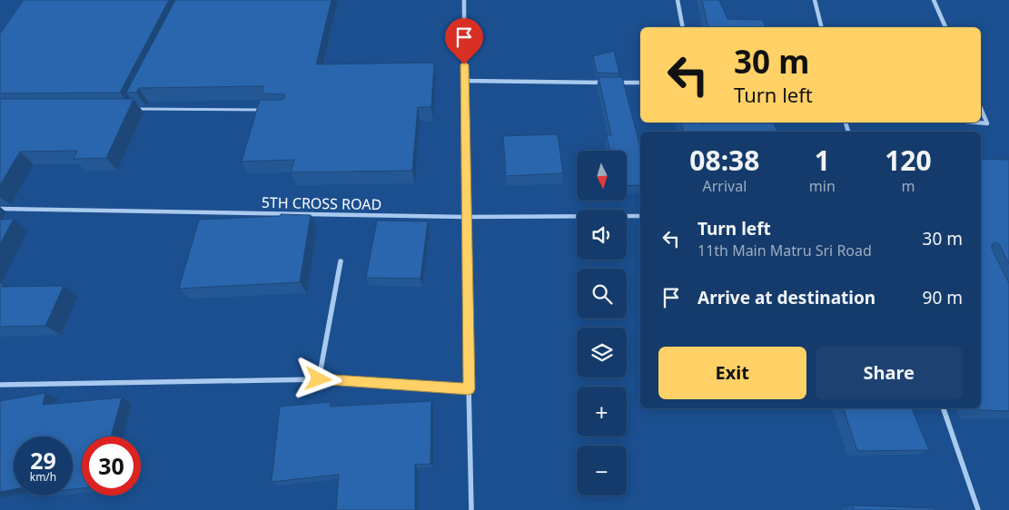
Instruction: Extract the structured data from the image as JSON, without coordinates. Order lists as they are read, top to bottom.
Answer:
{
  "streets": {
    "street": ["5TH CROSS ROAD"]
  },
  "north": "bottom",
  "page": {
    "turn": ["30 m", "Turn left"],
    "eta": [
      "08:38",
      "Arrival",
      "1",
      "min",
      "120",
      "m"
    ],
    "map_buttons": ["+", "−"],
    "list": [
      {
        "name": "Turn left",
        "note": "11th Main Matru Sri Road",
        "value": "30 m"
      },
      {
        "name": "Arrive at destination",
        "value": "90 m"
      }
    ],
    "buttons": ["Exit", "Share"],
    "speed": "29 km/h",
    "limit": "30"
  }
}
